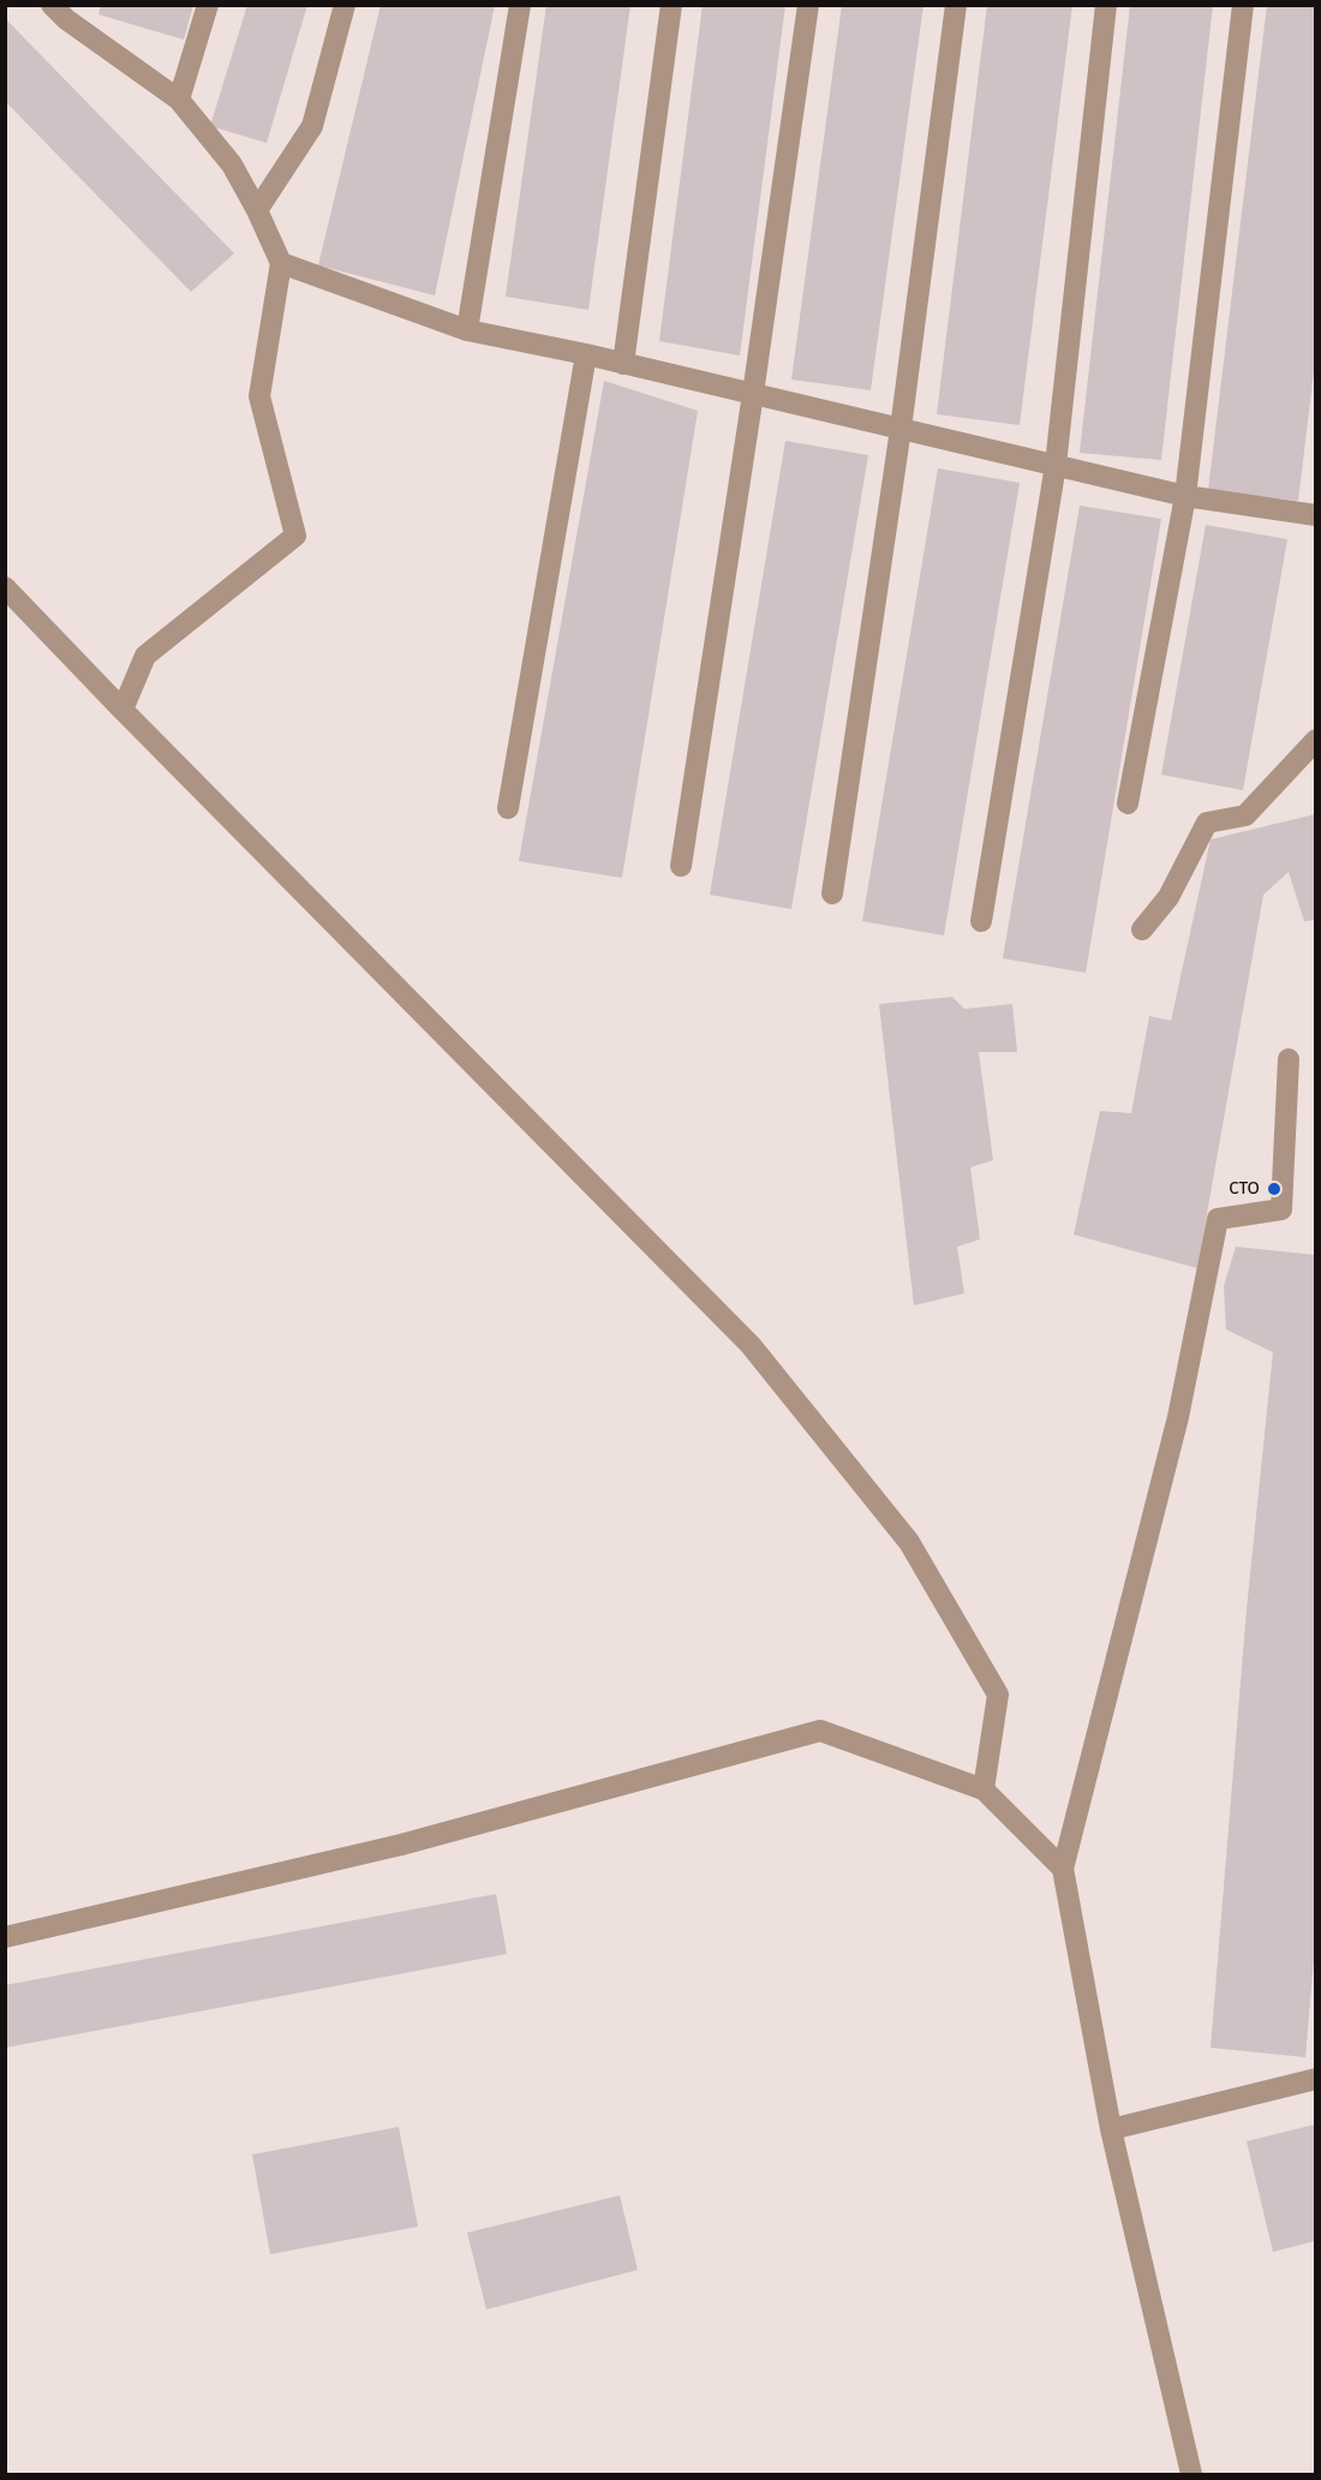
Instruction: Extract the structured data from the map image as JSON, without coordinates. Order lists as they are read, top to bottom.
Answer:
{
  "places": ["СТО"]
}
